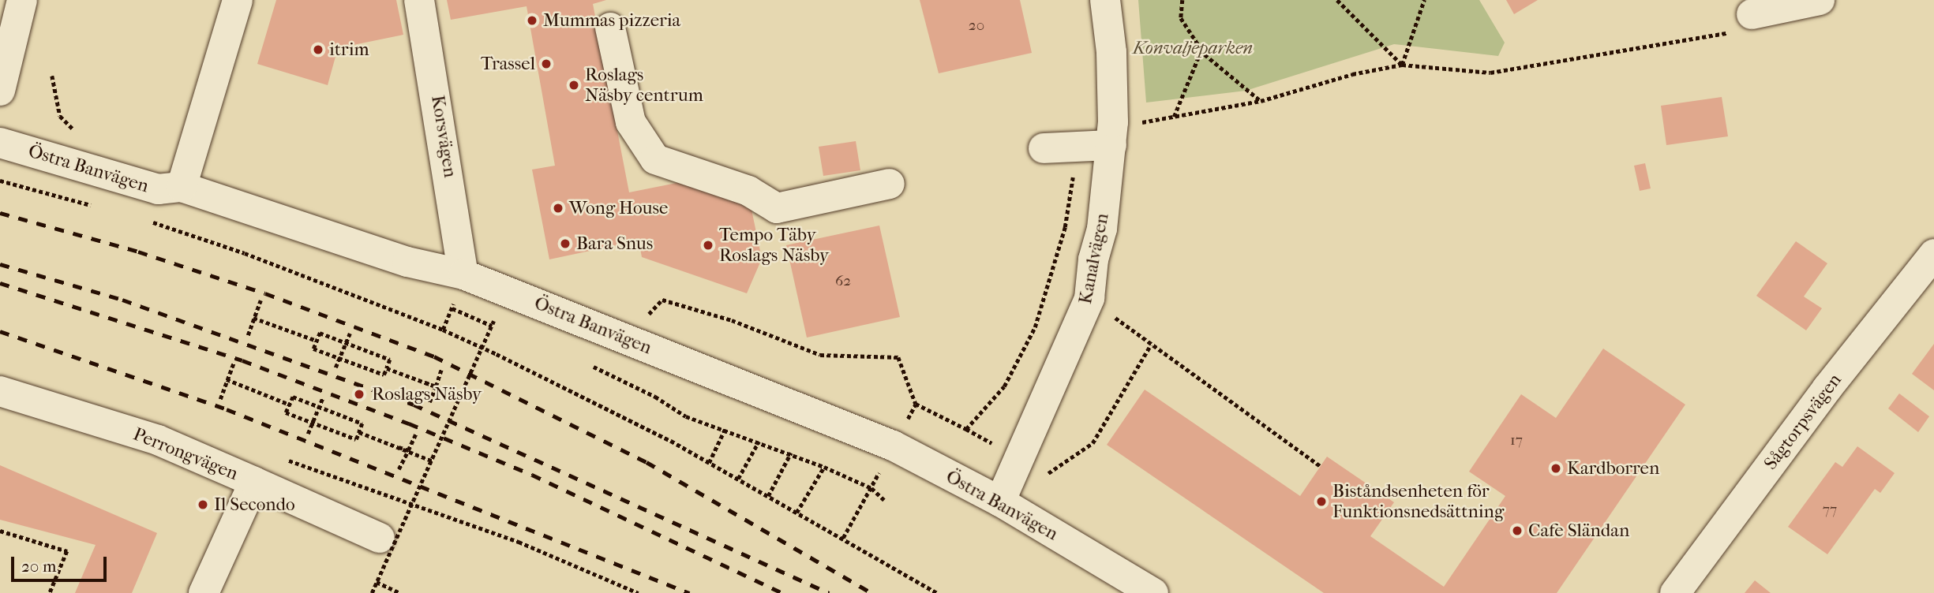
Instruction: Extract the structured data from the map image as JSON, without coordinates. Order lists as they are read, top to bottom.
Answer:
{
  "streets": {
    "street": [
      "Korsvägen",
      "Östra Banvägen",
      "Kanalvägen",
      "Sågtorpsvägen",
      "Perrongvägen"
    ]
  },
  "crossings": [
    ["Korsvägen", "Östra Banvägen"],
    ["Östra Banvägen", "Kanalvägen"]
  ],
  "parks": ["Konvaljeparken"],
  "places": [
    "Mummas pizzeria",
    "itrim",
    "Trassel",
    "Roslags Näsby centrum",
    "Wong House",
    "Bara Snus",
    "Tempo Täby Roslags Näsby",
    "Roslags Näsby",
    "Kardborren",
    "Biståndsenheten för Funktionsnedsättning",
    "Il Secondo",
    "Cafe Sländan"
  ],
  "house_numbers": [
    "20",
    "62",
    "17",
    "77"
  ],
  "scale_bar": "20 m"
}
